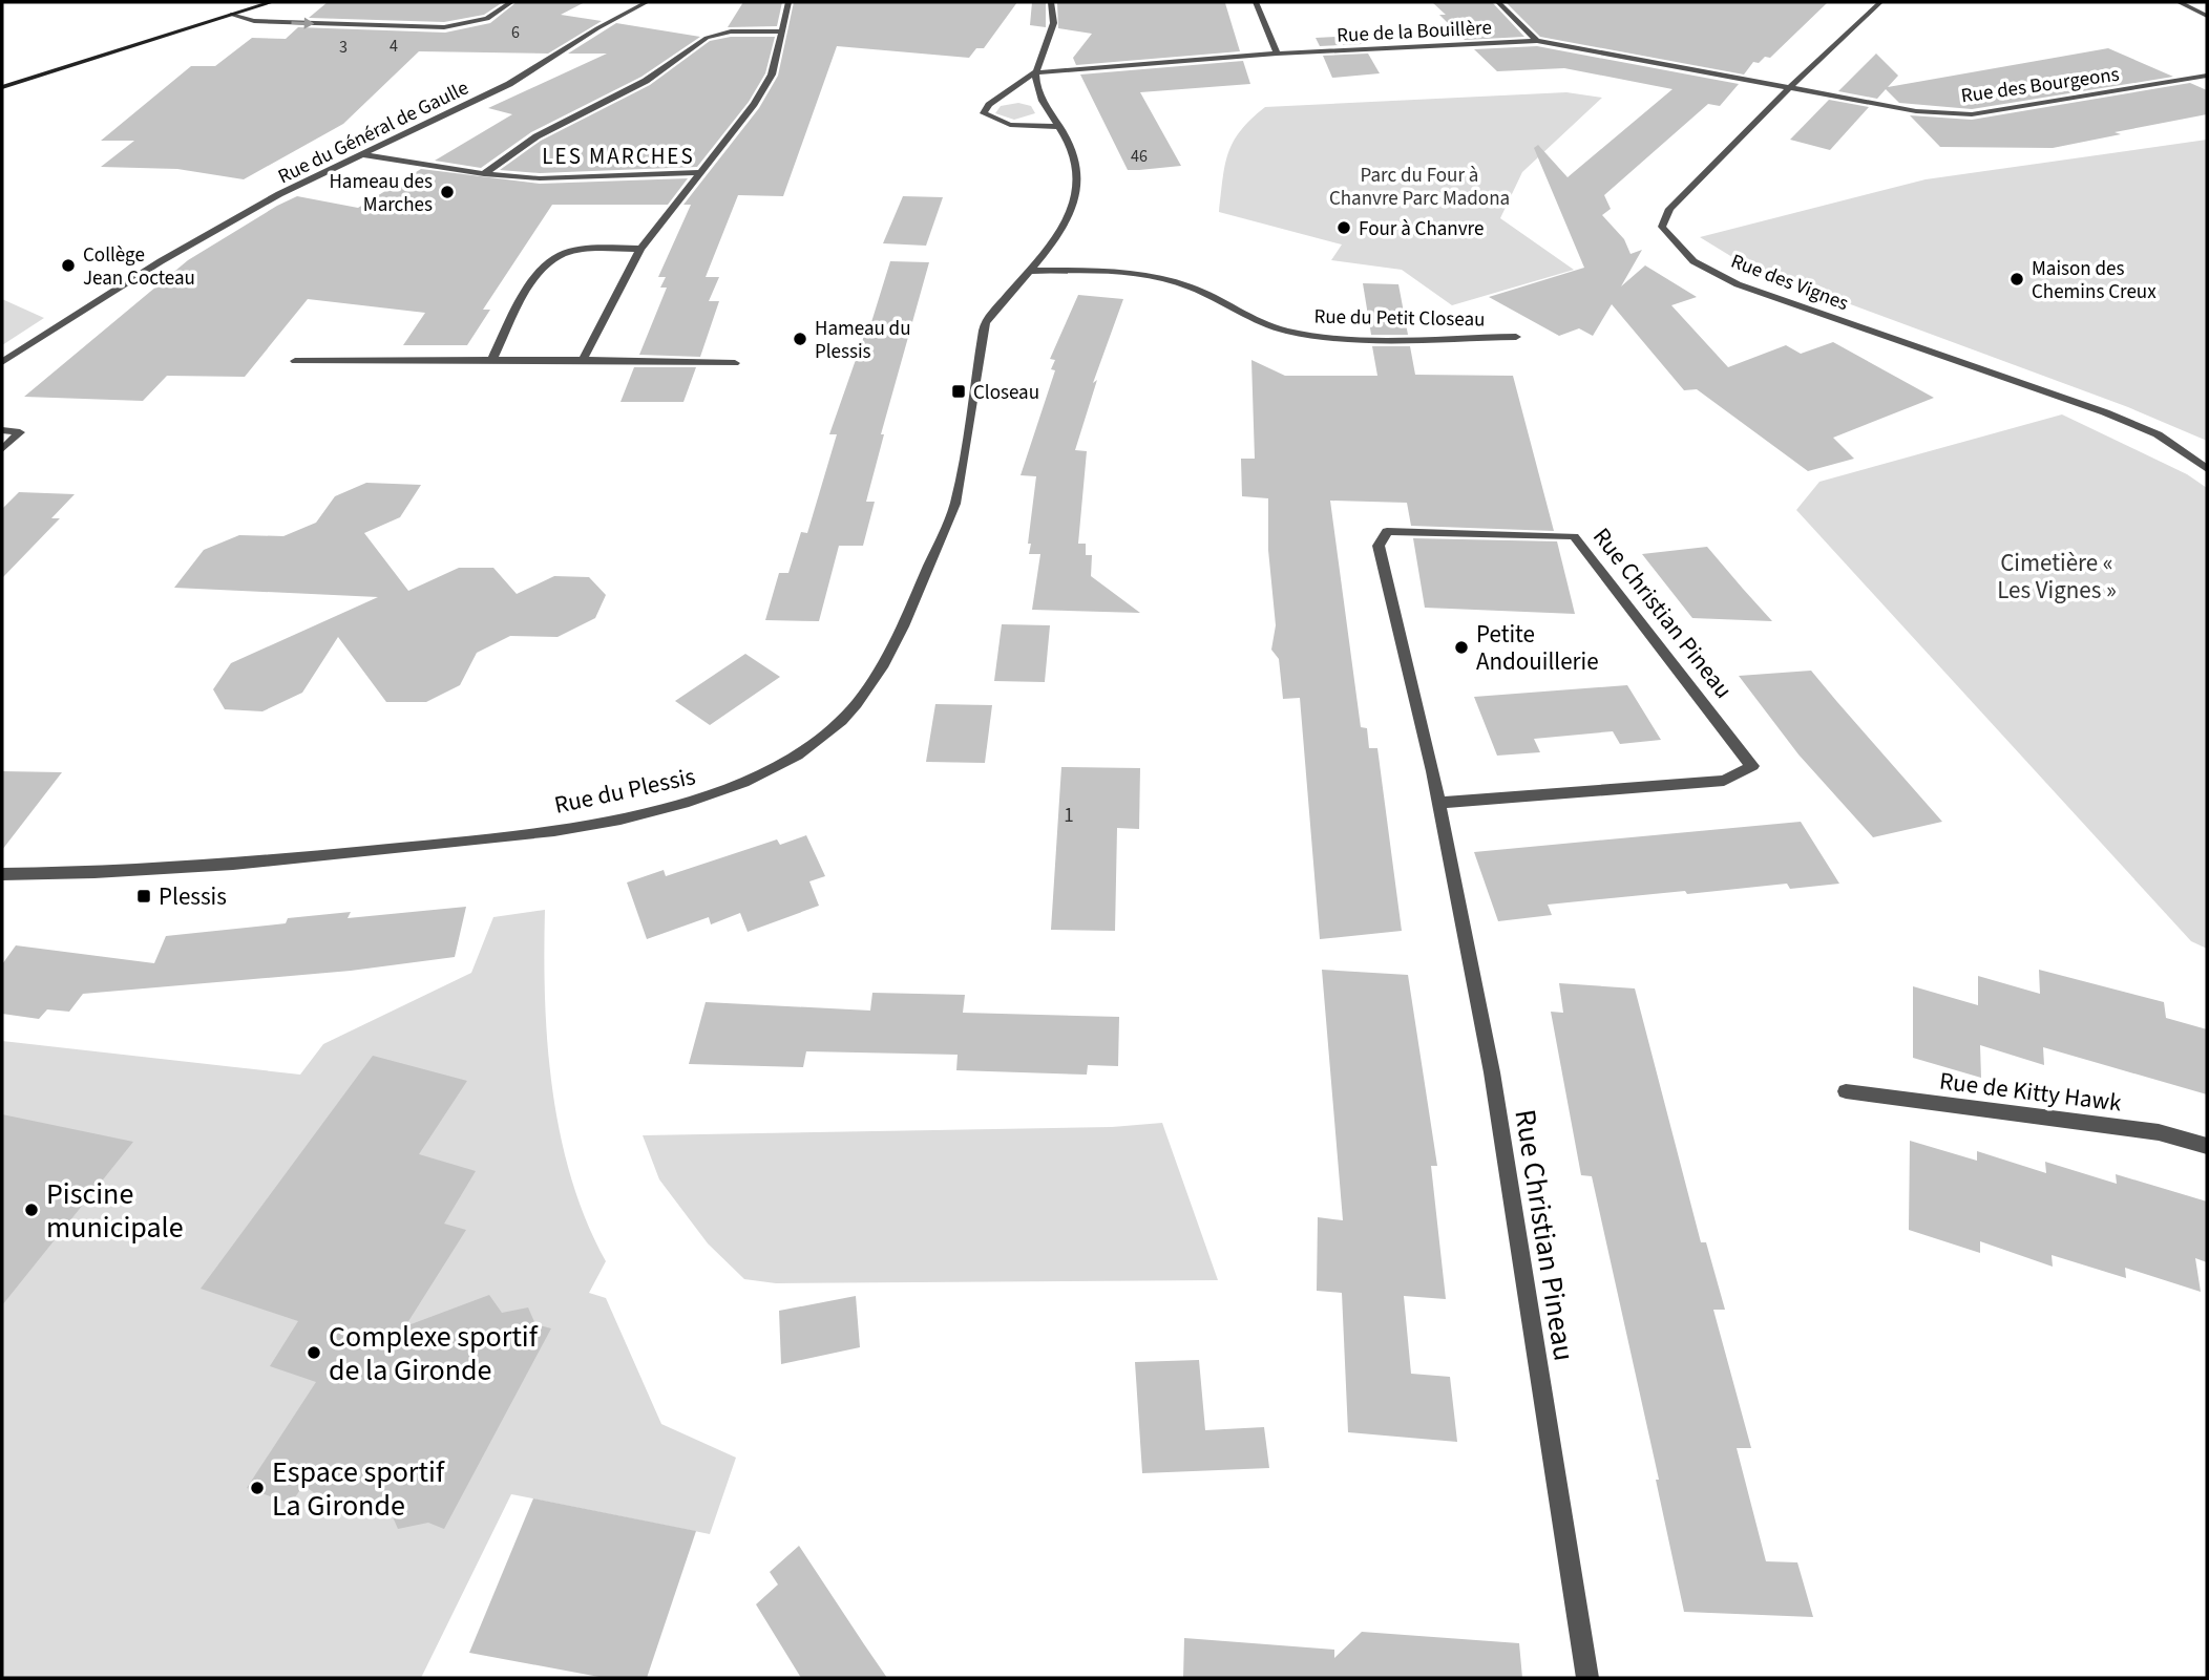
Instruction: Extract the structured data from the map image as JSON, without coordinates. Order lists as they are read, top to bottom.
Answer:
{
  "streets": {
    "street": [
      "Rue de la Bouillère",
      "Rue des Bourgeons",
      "Rue du Général de Gaulle",
      "Rue des Vignes",
      "Rue du Petit Closeau",
      "Rue Christian Pineau",
      "Rue du Plessis",
      "Rue de Kitty Hawk"
    ]
  },
  "crossings": [
    ["Rue de la Bouillère", "Rue des Bourgeons"],
    ["Rue de la Bouillère", "Rue des Vignes"],
    ["Rue de la Bouillère", "Rue du Plessis"],
    ["Rue des Bourgeons", "Rue des Vignes"],
    ["Rue du Petit Closeau", "Rue du Plessis"]
  ],
  "districts": ["LES MARCHES"],
  "parks": ["Parc du Four à Chanvre Parc Madona", "Cimetière « Les Vignes »"],
  "places": {
    "other": [
      "Hameau des Marches",
      "Four à Chanvre",
      "Collège Jean Cocteau",
      "Maison des Chemins Creux",
      "Hameau du Plessis",
      "Petite Andouillerie",
      "Piscine municipale",
      "Complexe sportif de la Gironde",
      "Espace sportif La Gironde"
    ],
    "transit": ["Closeau", "Plessis"]
  },
  "house_numbers": [
    "6",
    "4",
    "3",
    "46",
    "1"
  ]
}
